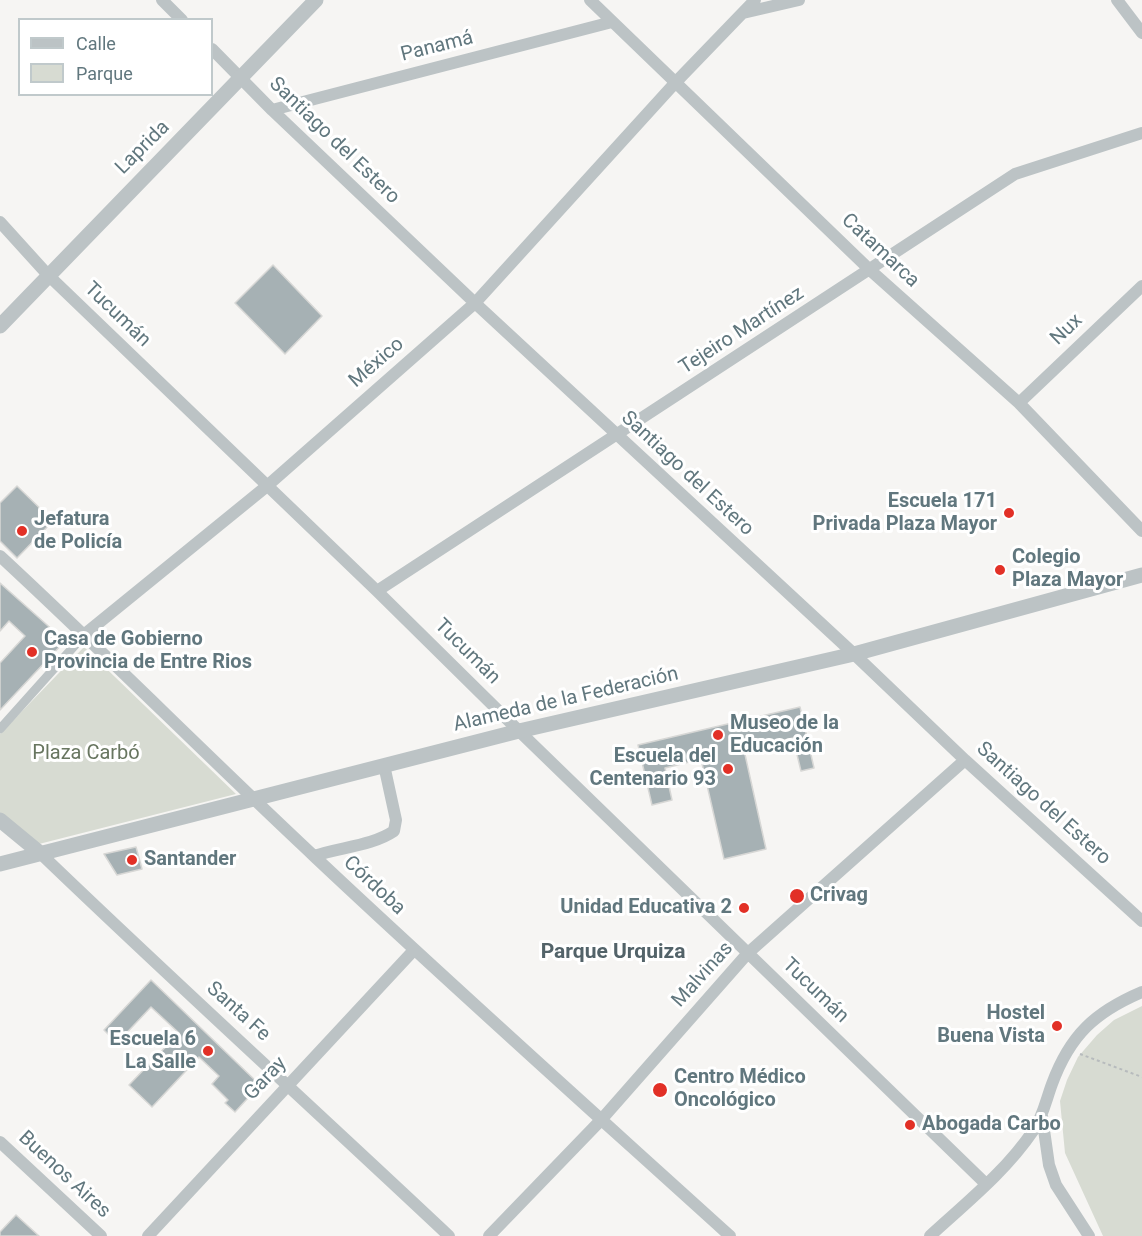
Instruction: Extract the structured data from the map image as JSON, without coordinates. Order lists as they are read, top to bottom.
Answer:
{
  "streets": {
    "street": [
      "Panamá",
      "Santiago del Estero",
      "Laprida",
      "Catamarca",
      "Tucumán",
      "Nux",
      "Tejeiro Martínez",
      "México",
      "Alameda de la Federación",
      "Córdoba",
      "Malvinas",
      "Santa Fe",
      "Garay",
      "Buenos Aires"
    ]
  },
  "crossings": [
    ["Panamá", "Santiago del Estero"],
    ["Panamá", "Catamarca"],
    ["Santiago del Estero", "Laprida"],
    ["Santiago del Estero", "Tejeiro Martínez"],
    ["Santiago del Estero", "México"],
    ["Santiago del Estero", "Alameda de la Federación"],
    ["Santiago del Estero", "Malvinas"],
    ["Laprida", "Tucumán"],
    ["Catamarca", "Nux"],
    ["Catamarca", "Tejeiro Martínez"],
    ["Catamarca", "México"],
    ["Tucumán", "Tejeiro Martínez"],
    ["Tucumán", "México"],
    ["Tucumán", "Alameda de la Federación"],
    ["Tucumán", "Malvinas"],
    ["México", "Córdoba"],
    ["Alameda de la Federación", "Córdoba"],
    ["Alameda de la Federación", "Santa Fe"],
    ["Córdoba", "Malvinas"],
    ["Córdoba", "Garay"],
    ["Santa Fe", "Garay"]
  ],
  "districts": ["Parque Urquiza"],
  "parks": ["Plaza Carbó"],
  "places": [
    "Escuela 171 Privada Plaza Mayor",
    "Jefatura de Policía",
    "Colegio Plaza Mayor",
    "Casa de Gobierno Provincia de Entre Rios",
    "Museo de la Educación",
    "Escuela del Centenario 93",
    "Santander",
    "Crivag",
    "Unidad Educativa 2",
    "Hostel Buena Vista",
    "Escuela 6 La Salle",
    "Centro Médico Oncológico",
    "Abogada Carbo"
  ],
  "legend": ["Calle", "Parque"]
}
